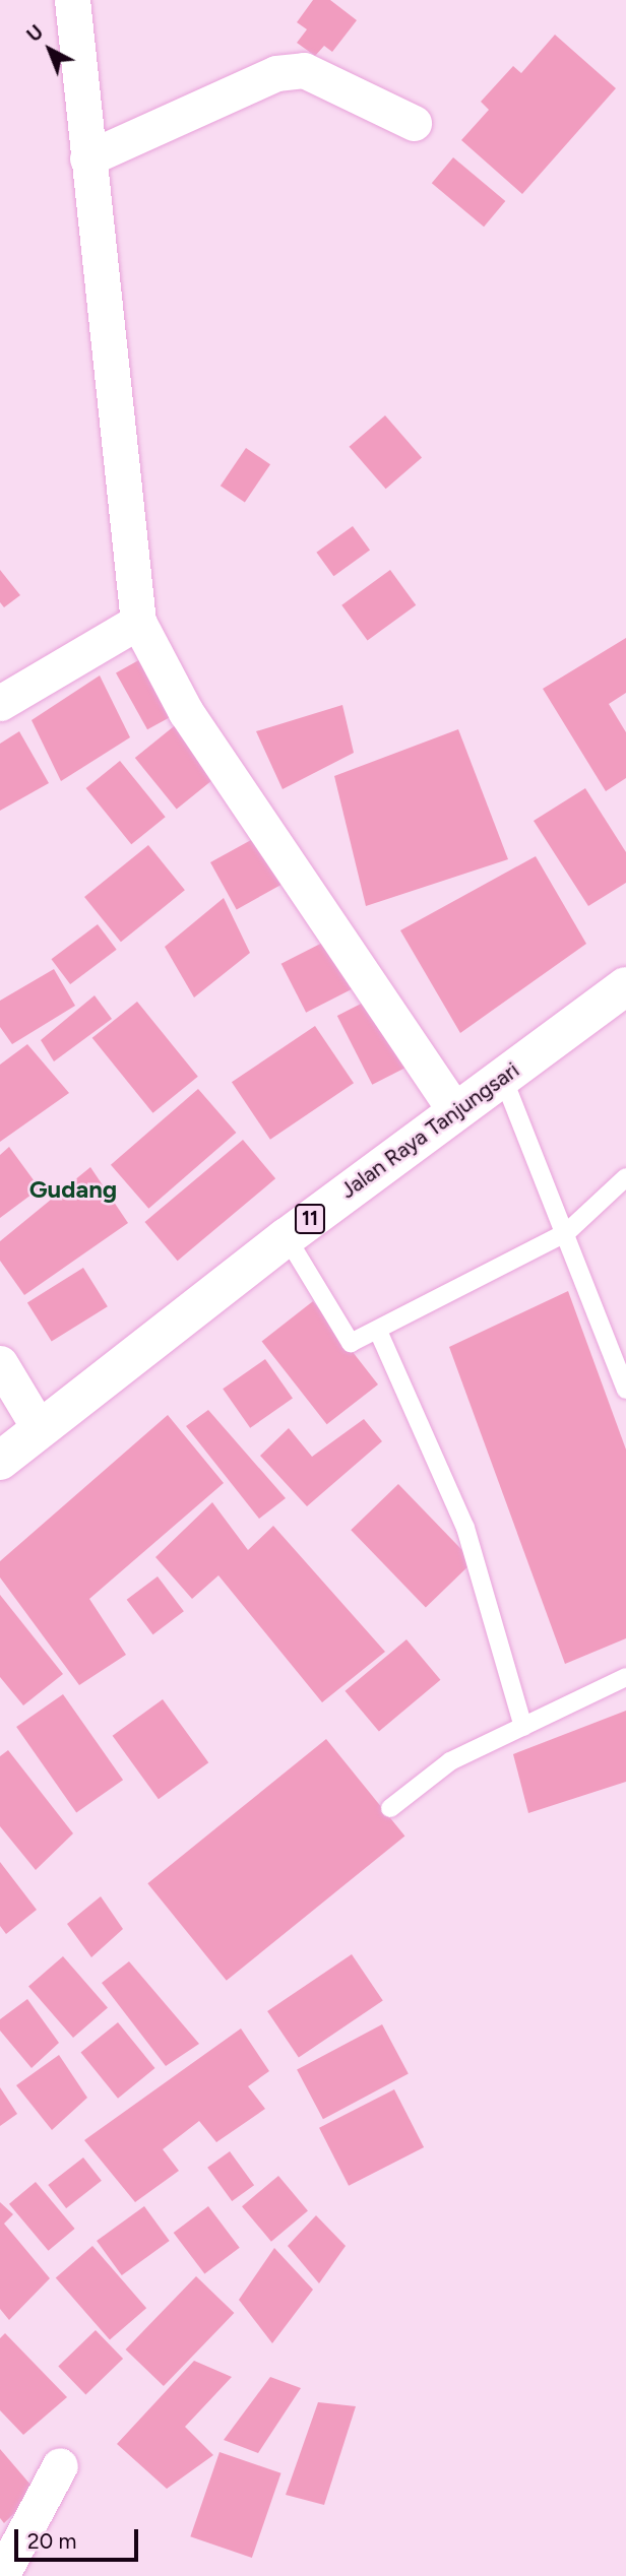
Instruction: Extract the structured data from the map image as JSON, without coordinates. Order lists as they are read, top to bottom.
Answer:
{
  "streets": {
    "highway": ["Jalan Raya Tanjungsari", "11"]
  },
  "districts": ["Gudang"],
  "scale_bar": "20 m",
  "north": "top left"
}
